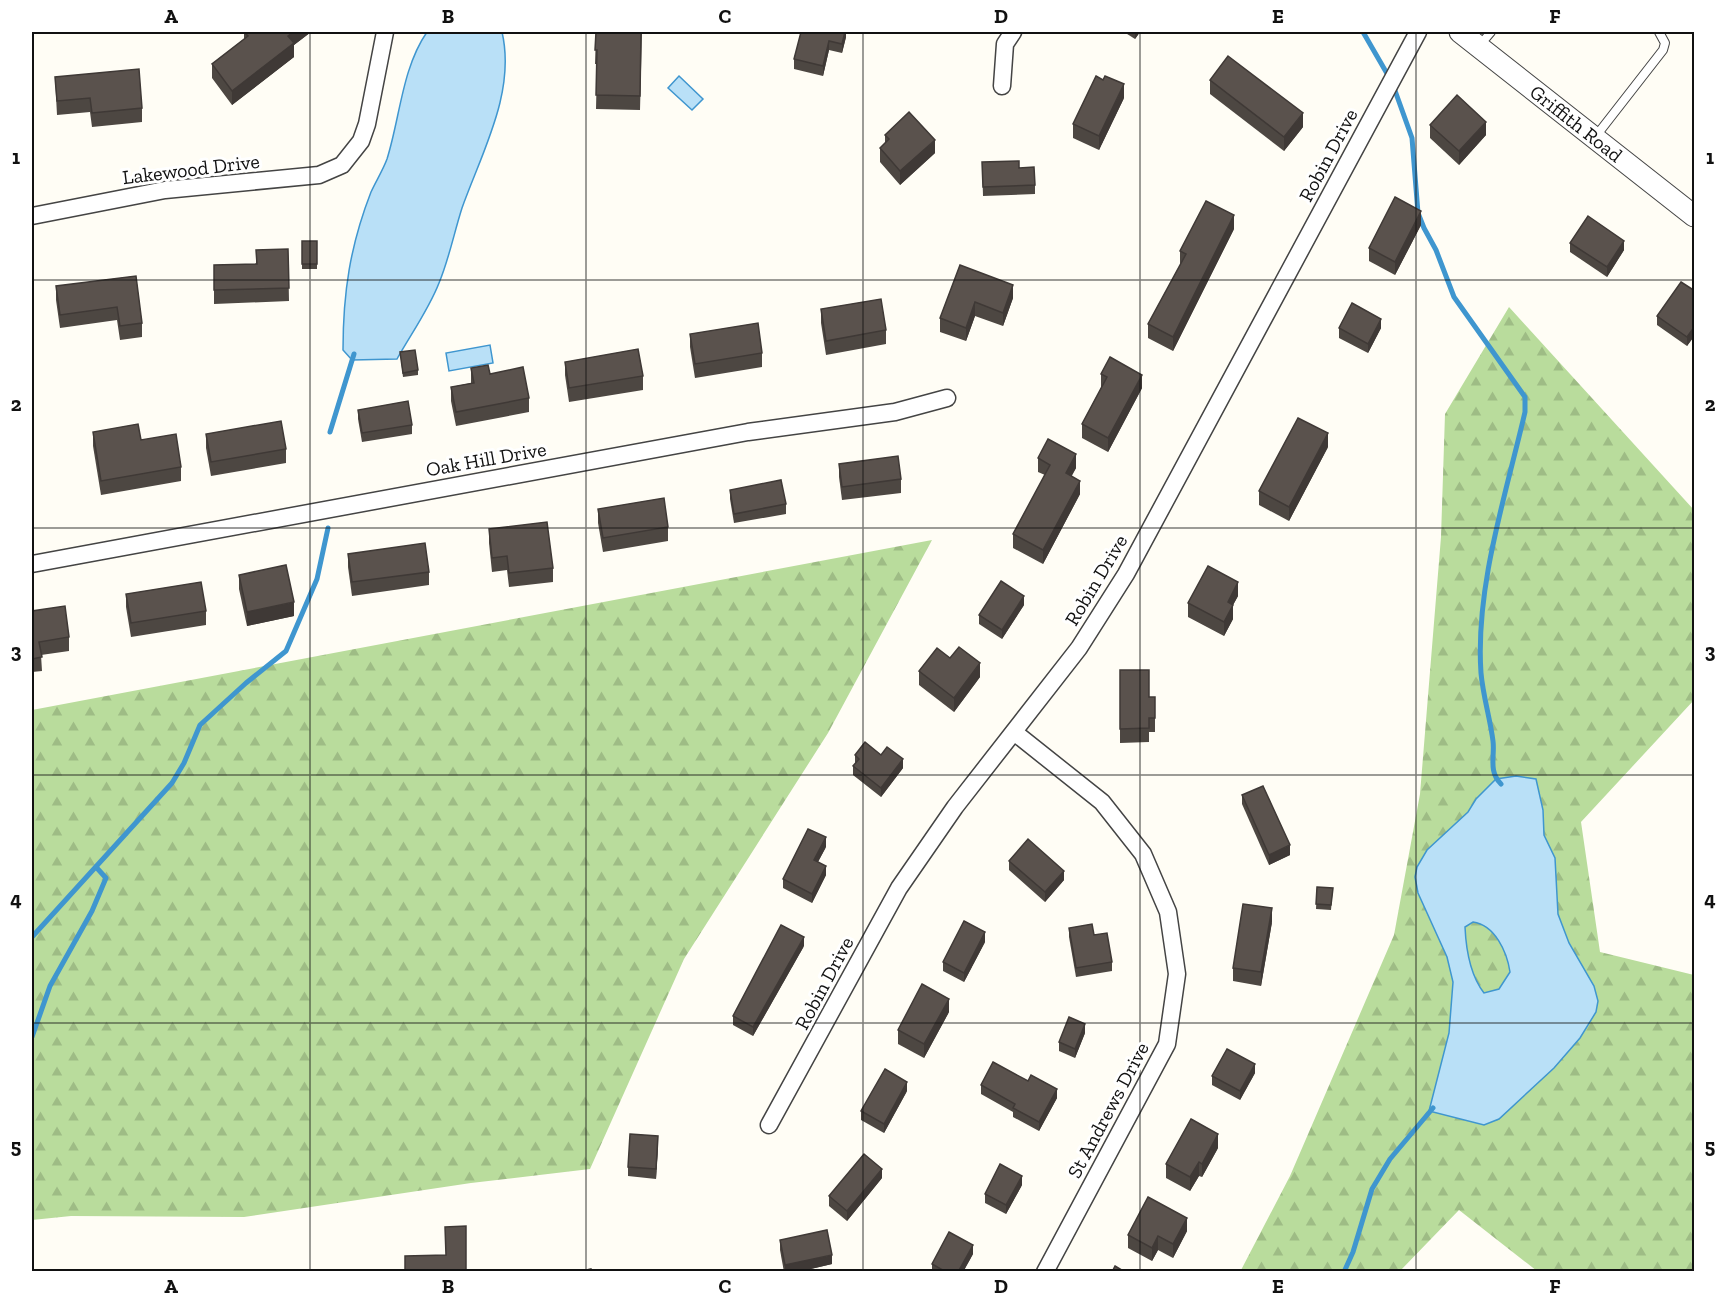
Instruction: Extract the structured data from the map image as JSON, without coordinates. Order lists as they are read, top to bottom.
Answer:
{
  "streets": {
    "street": [
      "Griffith Road",
      "Robin Drive",
      "Lakewood Drive",
      "Oak Hill Drive",
      "St Andrews Drive"
    ]
  },
  "crossings": [
    ["Robin Drive", "St Andrews Drive"]
  ],
  "grid": {
    "columns": [
      "A",
      "B",
      "C",
      "D",
      "E",
      "F"
    ],
    "rows": [
      "1",
      "2",
      "3",
      "4",
      "5"
    ]
  }
}
